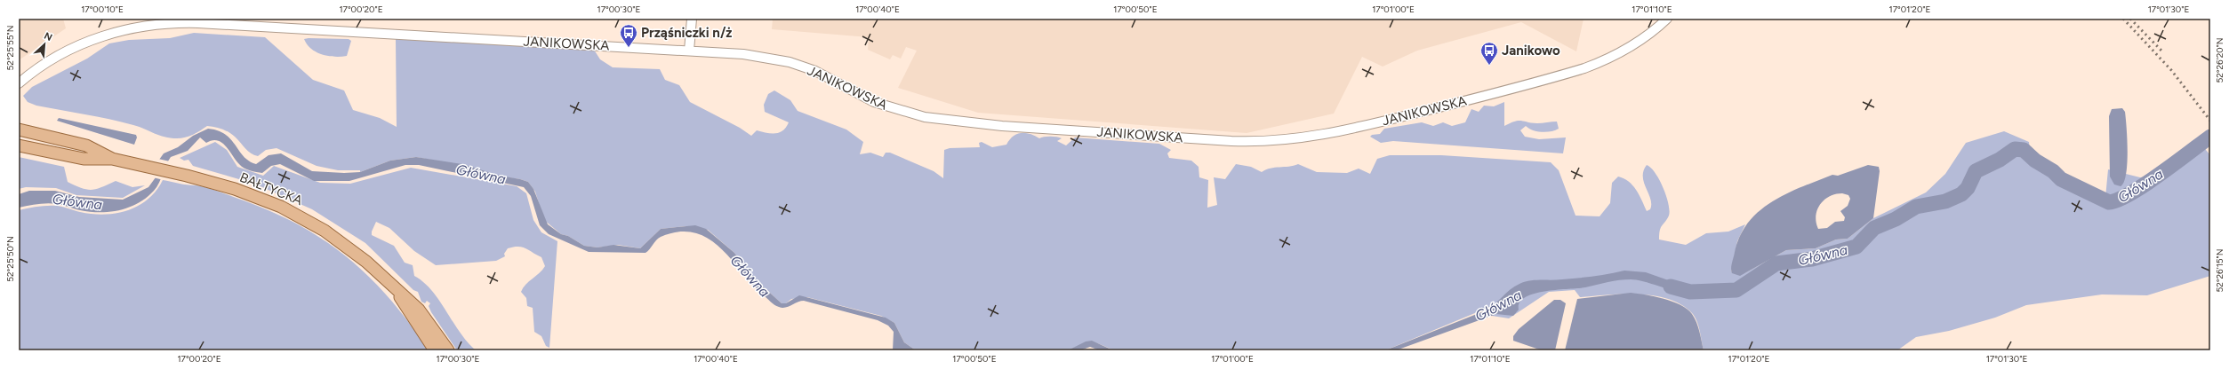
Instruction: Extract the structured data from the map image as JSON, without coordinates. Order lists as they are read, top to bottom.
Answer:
{
  "streets": {
    "main road": ["BAŁTYCKA"],
    "street": ["JANIKOWSKA"]
  },
  "water": ["Główna"],
  "places": {
    "bus stop": ["Prząśniczki n/ż", "Janikowo"]
  },
  "north": "top right",
  "coordinates": [
    "17°00'10\"E",
    "17°00'20\"E",
    "17°00'30\"E",
    "17°00'40\"E",
    "17°00'50\"E",
    "17°01'00\"E",
    "17°01'10\"E",
    "17°01'20\"E",
    "17°01'30\"E",
    "52°25'55\"N",
    "52°26'20\"N",
    "52°25'50\"N",
    "52°26'15\"N"
  ]
}
